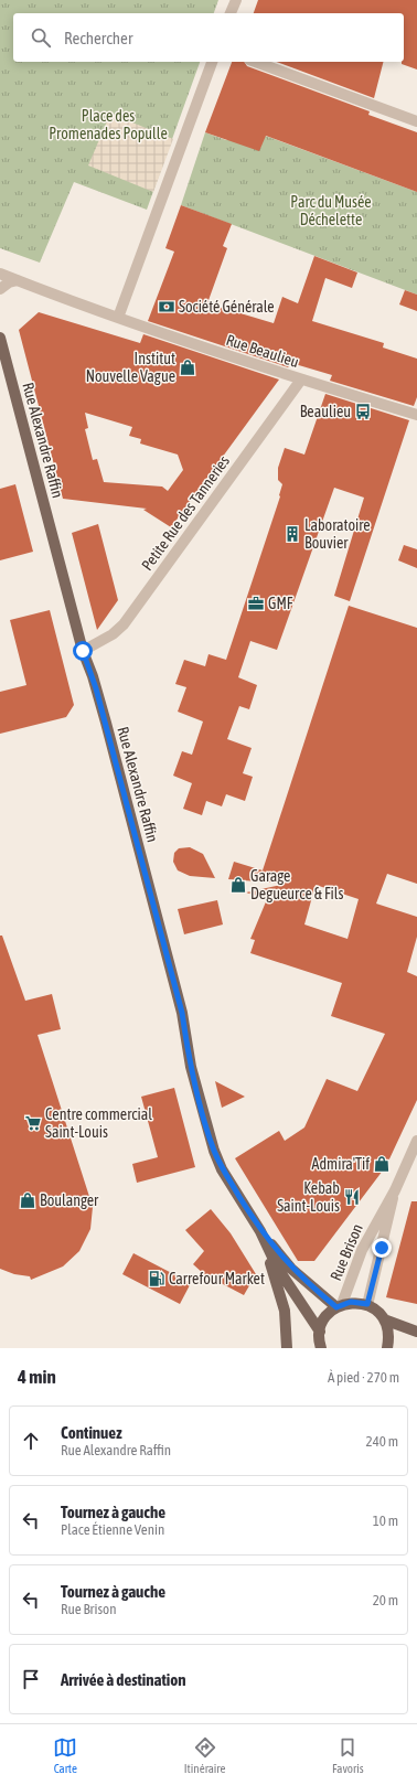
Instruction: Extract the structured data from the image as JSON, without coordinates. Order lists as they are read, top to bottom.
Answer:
{
  "streets": {
    "main road": ["Rue Alexandre Raffin"],
    "street": ["Rue Beaulieu", "Petite Rue des Tanneries", "Rue Brison"]
  },
  "crossings": [
    ["Rue Beaulieu", "Petite Rue des Tanneries"],
    ["Rue Alexandre Raffin", "Petite Rue des Tanneries"],
    ["Rue Alexandre Raffin", "Rue Brison"]
  ],
  "parks": ["Place des Promenades Populle", "Parc du Musée Déchelette"],
  "places": {
    "bank": ["Société Générale"],
    "shop": [
      "Institut Nouvelle Vague",
      "Garage Degueurce & Fils",
      "Admira'Tif",
      "Boulanger"
    ],
    "bus stop": ["Beaulieu"],
    "building": ["Laboratoire Bouvier"],
    "office": ["GMF"],
    "supermarket": ["Centre commercial Saint-Louis"],
    "restaurant": ["Kebab Saint-Louis"],
    "fuel station": ["Carrefour Market"]
  },
  "page": {
    "search": "Rechercher",
    "heading": ["4 min", "À pied · 270 m"],
    "list": [
      ["Continuez", "Rue Alexandre Raffin", "240 m"],
      ["Tournez à gauche", "Place Étienne Venin", "10 m"],
      ["Tournez à gauche", "Rue Brison", "20 m"],
      "Arrivée à destination"
    ],
    "nav": ["Carte", "Itinéraire", "Favoris"]
  }
}
